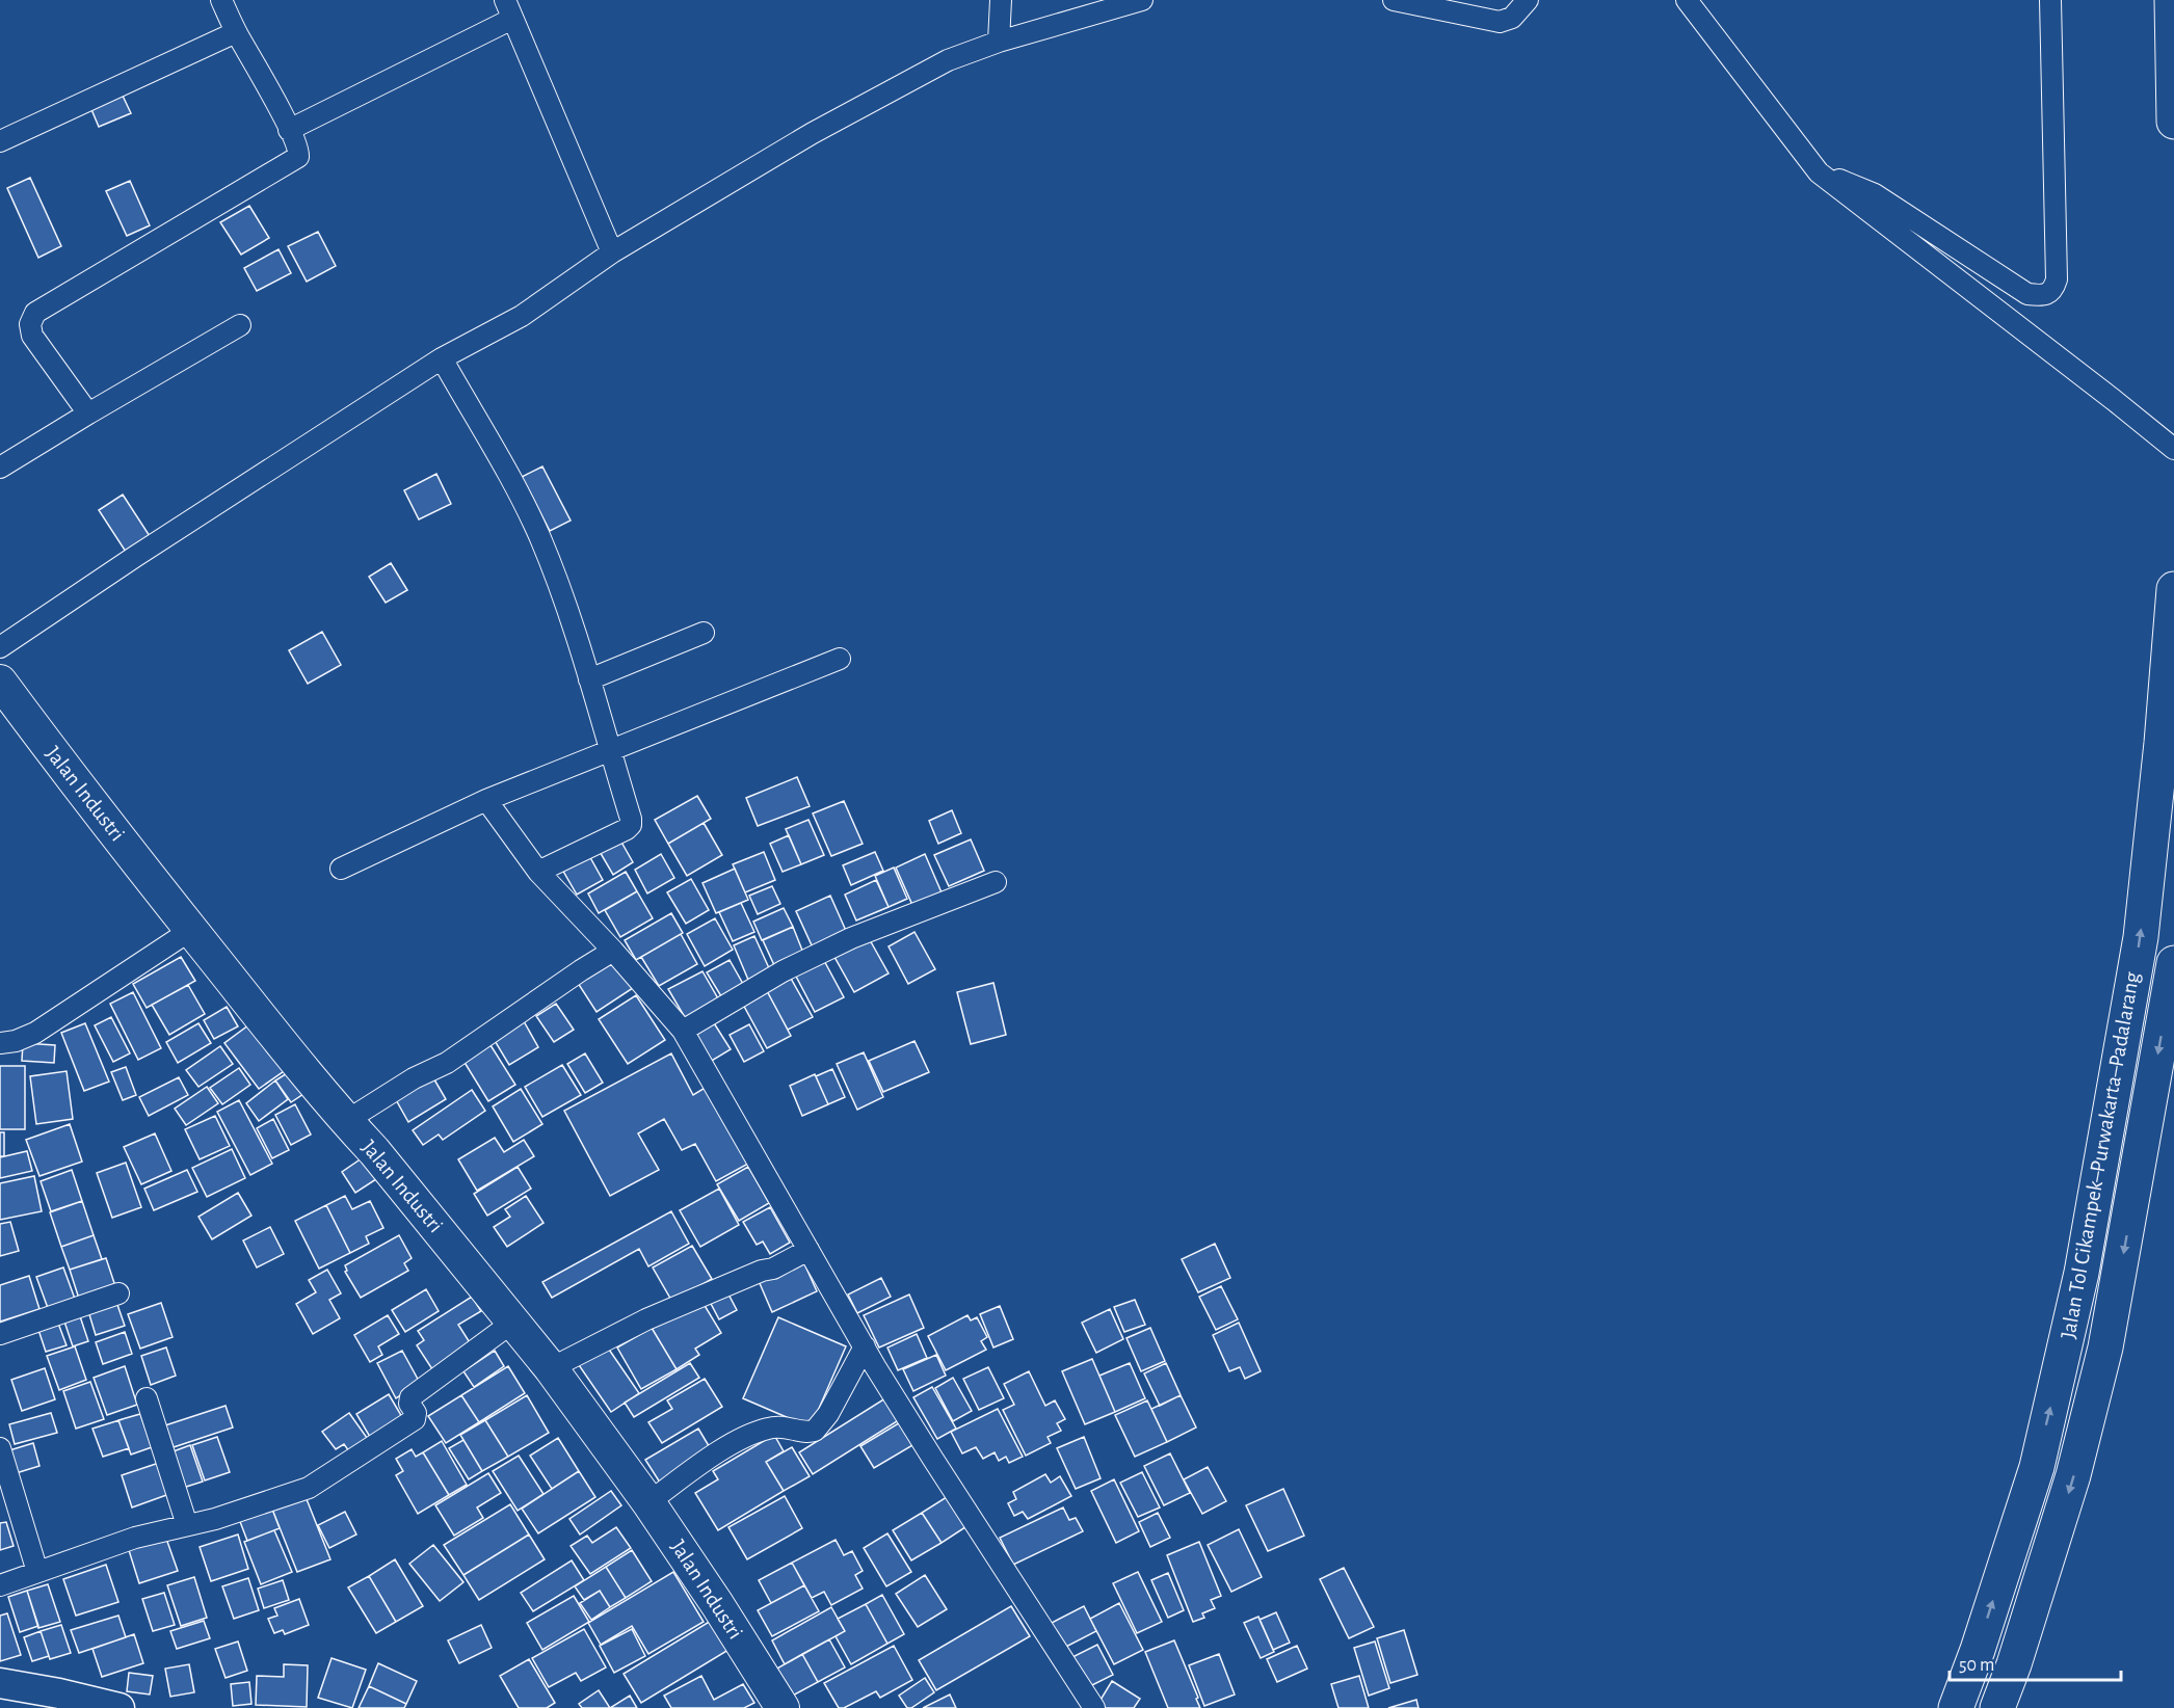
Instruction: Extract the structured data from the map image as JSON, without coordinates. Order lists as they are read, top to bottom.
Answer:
{
  "streets": {
    "highway": ["Jalan Tol Cikampek–Purwakarta–Padalarang"],
    "main road": ["Jalan Industri"]
  },
  "scale_bar": "50 m"
}
